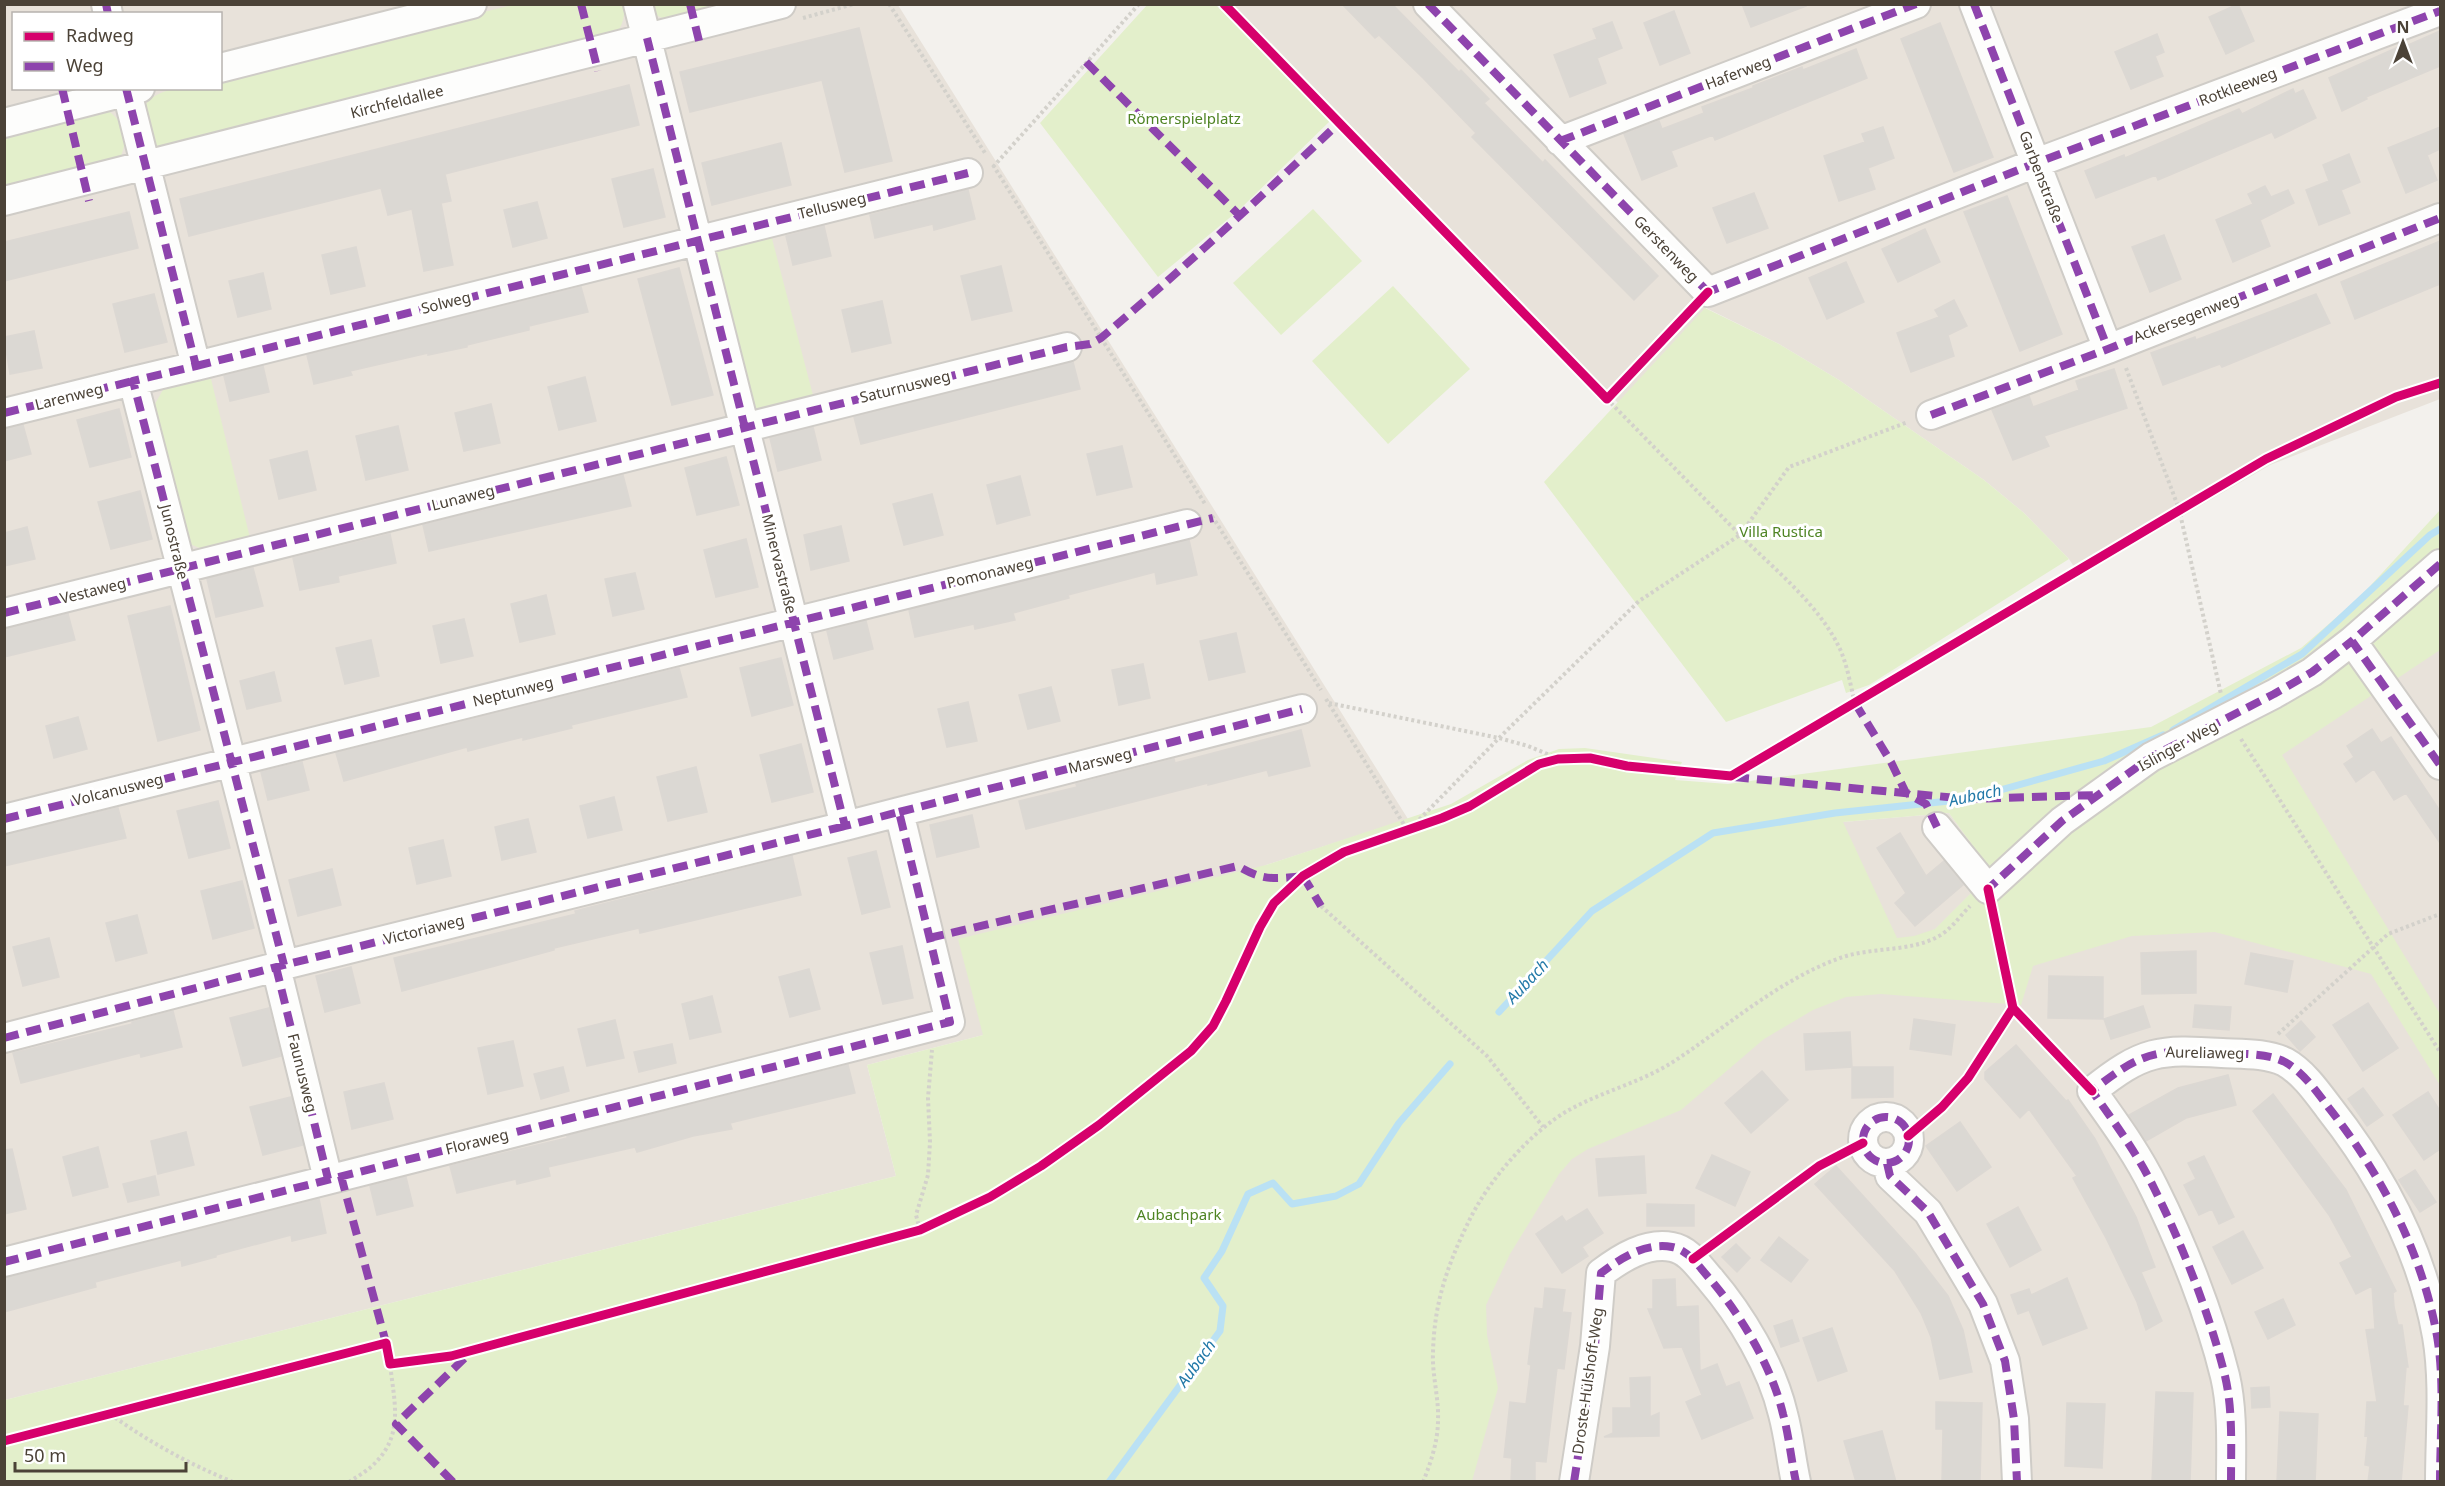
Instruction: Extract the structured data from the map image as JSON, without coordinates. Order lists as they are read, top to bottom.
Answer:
{
  "streets": {
    "street": [
      "Haferweg",
      "Rotkleeweg",
      "Kirchfeldallee",
      "Garbenstraße",
      "Tellusweg",
      "Gerstenweg",
      "Solweg",
      "Ackersegenweg",
      "Saturnusweg",
      "Larenweg",
      "Lunaweg",
      "Junostraße",
      "Minervastraße",
      "Pomonaweg",
      "Vestaweg",
      "Neptunweg",
      "Islinger Weg",
      "Marsweg",
      "Volcanusweg",
      "Victoriaweg",
      "Aureliaweg",
      "Faunusweg",
      "Floraweg",
      "Droste-Hülshoff-Weg"
    ]
  },
  "crossings": [
    ["Haferweg", "Gerstenweg"],
    ["Rotkleeweg", "Garbenstraße"],
    ["Rotkleeweg", "Gerstenweg"],
    ["Kirchfeldallee", "Minervastraße"],
    ["Garbenstraße", "Gerstenweg"],
    ["Garbenstraße", "Ackersegenweg"],
    ["Tellusweg", "Solweg"],
    ["Tellusweg", "Minervastraße"],
    ["Solweg", "Minervastraße"],
    ["Saturnusweg", "Lunaweg"],
    ["Saturnusweg", "Minervastraße"],
    ["Larenweg", "Junostraße"],
    ["Lunaweg", "Junostraße"],
    ["Lunaweg", "Minervastraße"],
    ["Lunaweg", "Vestaweg"],
    ["Junostraße", "Vestaweg"],
    ["Junostraße", "Neptunweg"],
    ["Junostraße", "Volcanusweg"],
    ["Junostraße", "Victoriaweg"],
    ["Junostraße", "Faunusweg"],
    ["Minervastraße", "Pomonaweg"],
    ["Minervastraße", "Neptunweg"],
    ["Minervastraße", "Victoriaweg"],
    ["Pomonaweg", "Neptunweg"],
    ["Neptunweg", "Volcanusweg"],
    ["Victoriaweg", "Faunusweg"],
    ["Faunusweg", "Floraweg"]
  ],
  "water": ["Aubach"],
  "parks": ["Römerspielplatz", "Villa Rustica", "Aubachpark"],
  "legend": ["Radweg", "Weg"],
  "scale_bar": "50 m",
  "north": "top"
}
